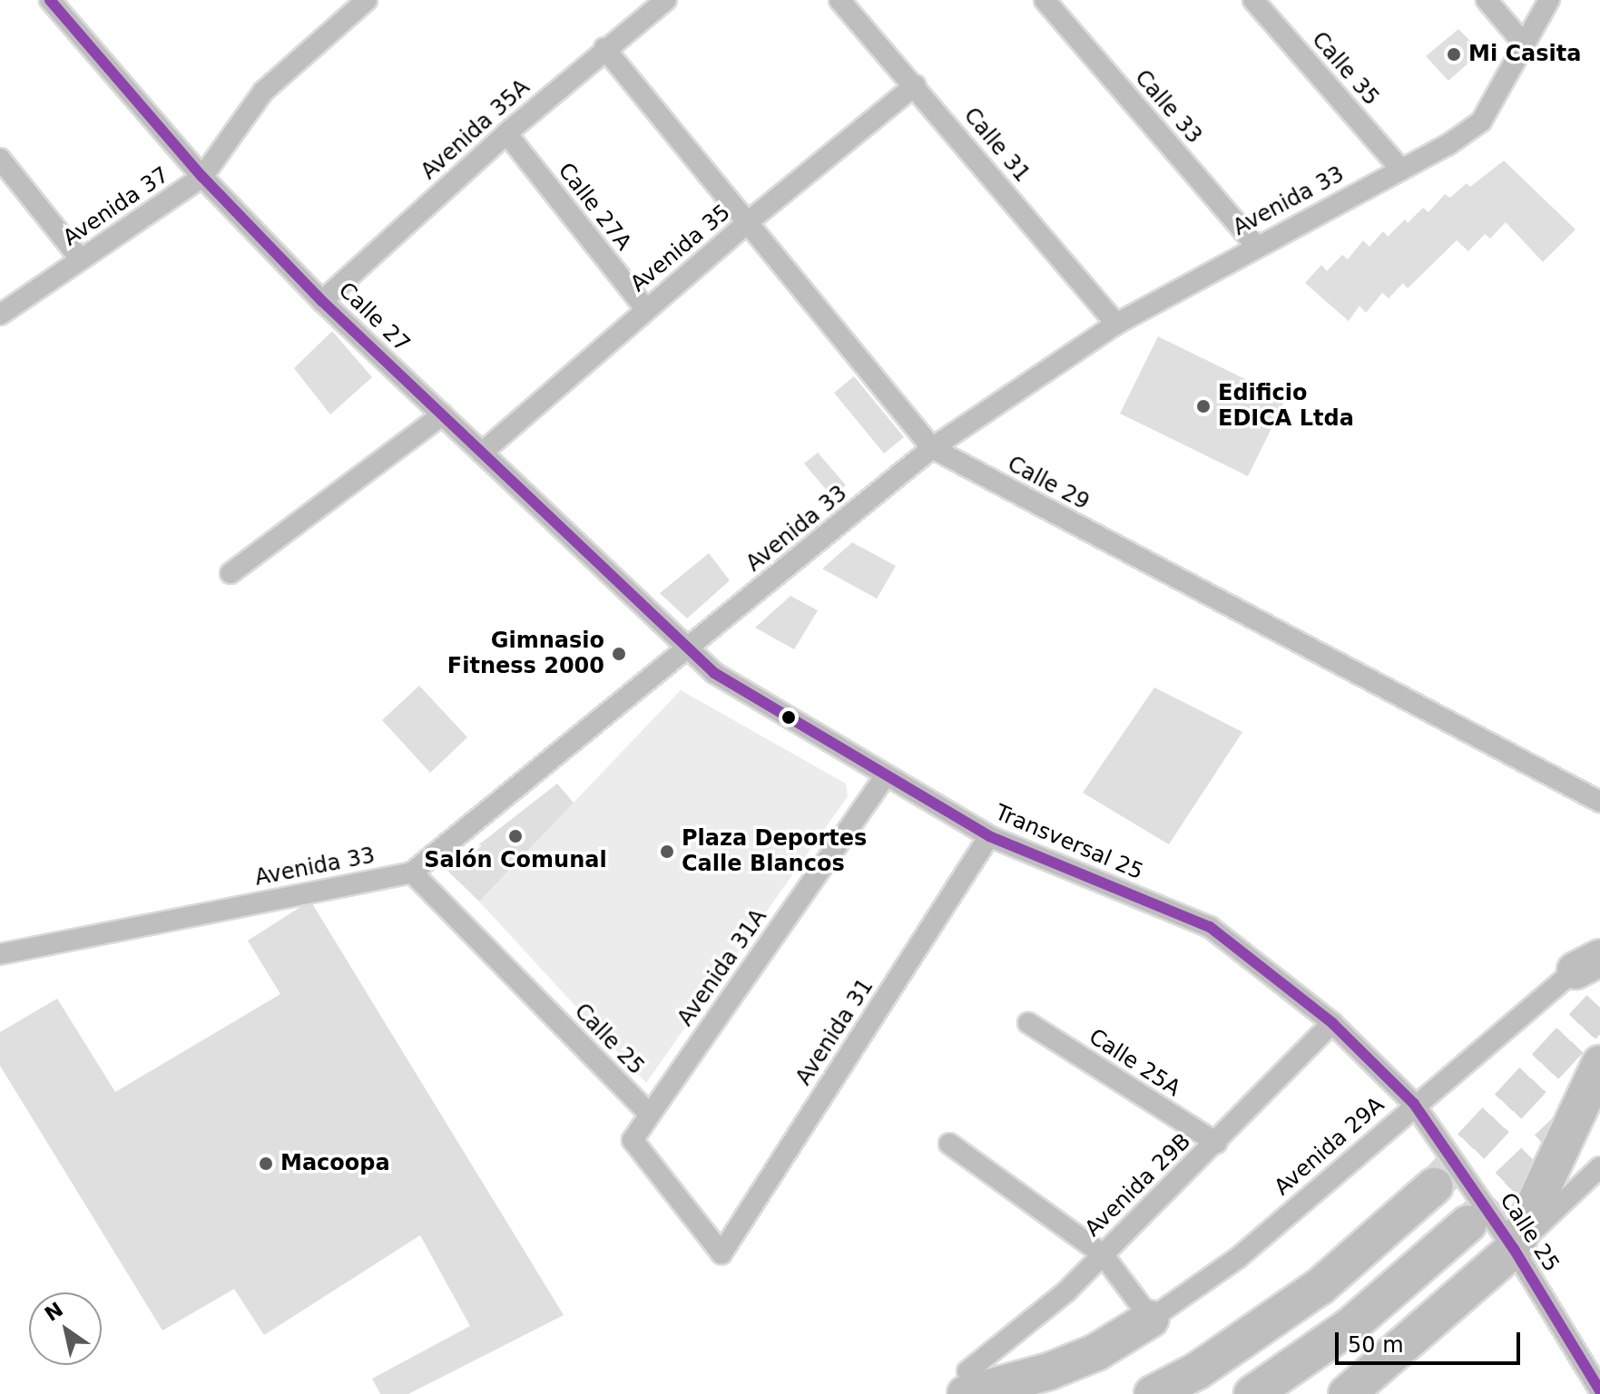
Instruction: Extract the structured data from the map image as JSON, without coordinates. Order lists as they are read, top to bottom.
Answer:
{
  "streets": {
    "street": [
      "Calle 35",
      "Calle 33",
      "Avenida 35A",
      "Calle 31",
      "Avenida 33",
      "Avenida 37",
      "Calle 27A",
      "Avenida 35",
      "Calle 27",
      "Calle 29",
      "Transversal 25",
      "Avenida 31A",
      "Avenida 31",
      "Calle 25",
      "Calle 25A",
      "Avenida 29A",
      "Avenida 29B"
    ]
  },
  "crossings": [
    ["Calle 35", "Avenida 33"],
    ["Calle 33", "Avenida 33"],
    ["Avenida 35A", "Calle 27A"],
    ["Avenida 35A", "Calle 27"],
    ["Avenida 35A", "Calle 29"],
    ["Calle 31", "Avenida 33"],
    ["Calle 31", "Avenida 35"],
    ["Avenida 33", "Calle 27"],
    ["Avenida 33", "Calle 29"],
    ["Avenida 33", "Transversal 25"],
    ["Avenida 33", "Calle 25"],
    ["Avenida 37", "Calle 27"],
    ["Calle 27A", "Avenida 35"],
    ["Avenida 35", "Calle 27"],
    ["Avenida 35", "Calle 29"],
    ["Calle 27", "Transversal 25"],
    ["Transversal 25", "Avenida 31A"],
    ["Transversal 25", "Avenida 31"],
    ["Transversal 25", "Calle 25"],
    ["Transversal 25", "Avenida 29A"],
    ["Transversal 25", "Avenida 29B"],
    ["Avenida 31A", "Avenida 31"],
    ["Avenida 31A", "Calle 25"],
    ["Avenida 31", "Calle 25"],
    ["Calle 25", "Avenida 29A"],
    ["Calle 25A", "Avenida 29B"]
  ],
  "places": [
    "Mi Casita",
    "Edificio EDICA Ltda",
    "Gimnasio Fitness 2000",
    "Salón Comunal",
    "Plaza Deportes Calle Blancos",
    "Macoopa"
  ],
  "scale_bar": "50 m",
  "north": "top left"
}
